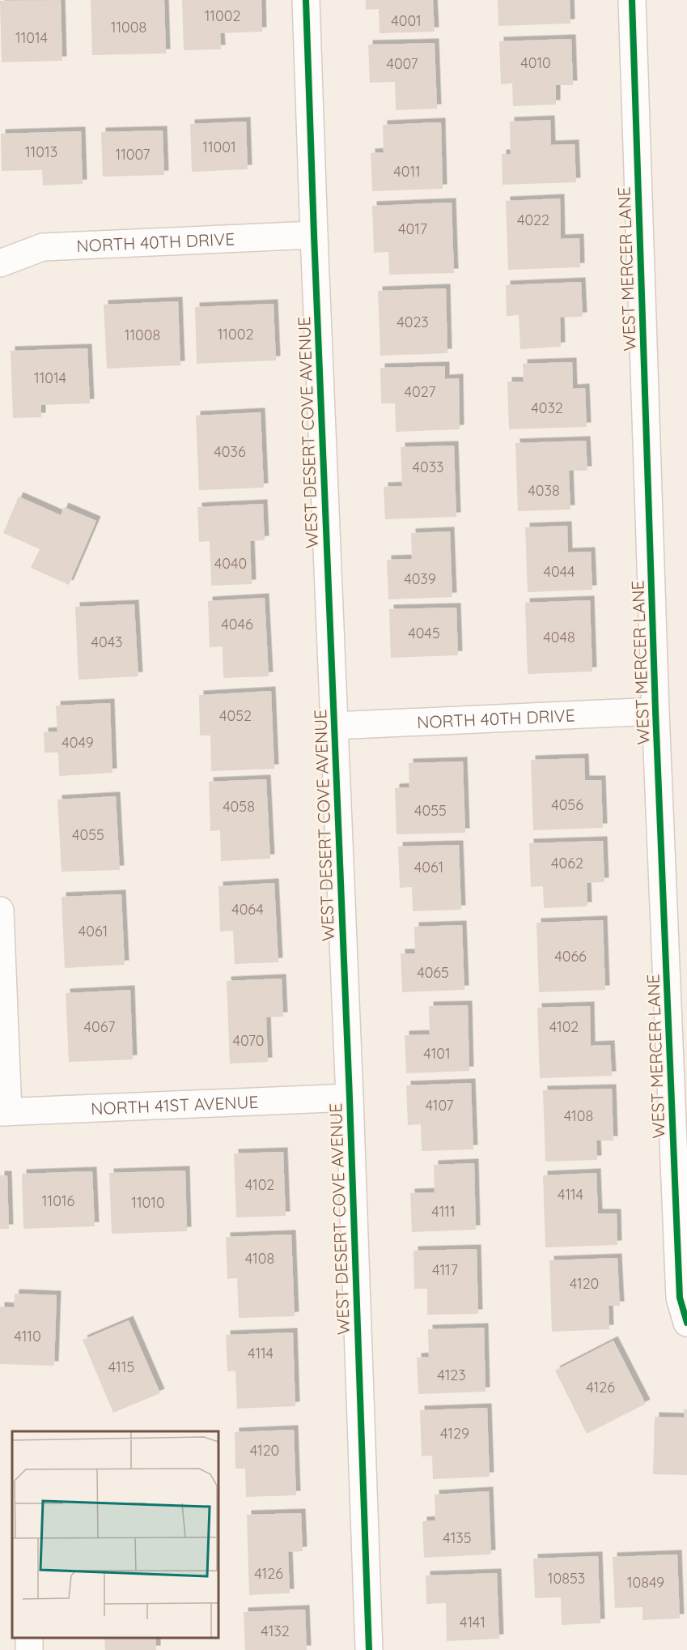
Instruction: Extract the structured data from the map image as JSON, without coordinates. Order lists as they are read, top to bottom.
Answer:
{
  "streets": {
    "street": [
      "NORTH 40TH DRIVE",
      "WEST MERCER LANE",
      "WEST DESERT COVE AVENUE",
      "NORTH 41ST AVENUE"
    ]
  },
  "crossings": [
    ["NORTH 40TH DRIVE", "WEST MERCER LANE"],
    ["NORTH 40TH DRIVE", "WEST DESERT COVE AVENUE"],
    ["WEST DESERT COVE AVENUE", "NORTH 41ST AVENUE"]
  ],
  "house_numbers": [
    "11002",
    "4001",
    "11008",
    "11014",
    "4010",
    "4007",
    "11001",
    "11013",
    "11007",
    "4011",
    "4022",
    "4017",
    "4023",
    "11002",
    "11008",
    "11014",
    "4027",
    "4032",
    "4036",
    "4033",
    "4038",
    "4040",
    "4044",
    "4039",
    "4046",
    "4045",
    "4048",
    "4043",
    "4052",
    "4049",
    "4056",
    "4058",
    "4055",
    "4055",
    "4062",
    "4061",
    "4064",
    "4061",
    "4066",
    "4065",
    "4067",
    "4102",
    "4070",
    "4101",
    "4107",
    "4108",
    "4102",
    "4114",
    "11016",
    "11010",
    "4111",
    "4108",
    "4117",
    "4120",
    "4110",
    "4114",
    "4115",
    "4123",
    "4126",
    "4129",
    "4120",
    "4135",
    "4126",
    "10853",
    "10849",
    "4141",
    "4132"
  ]
}
